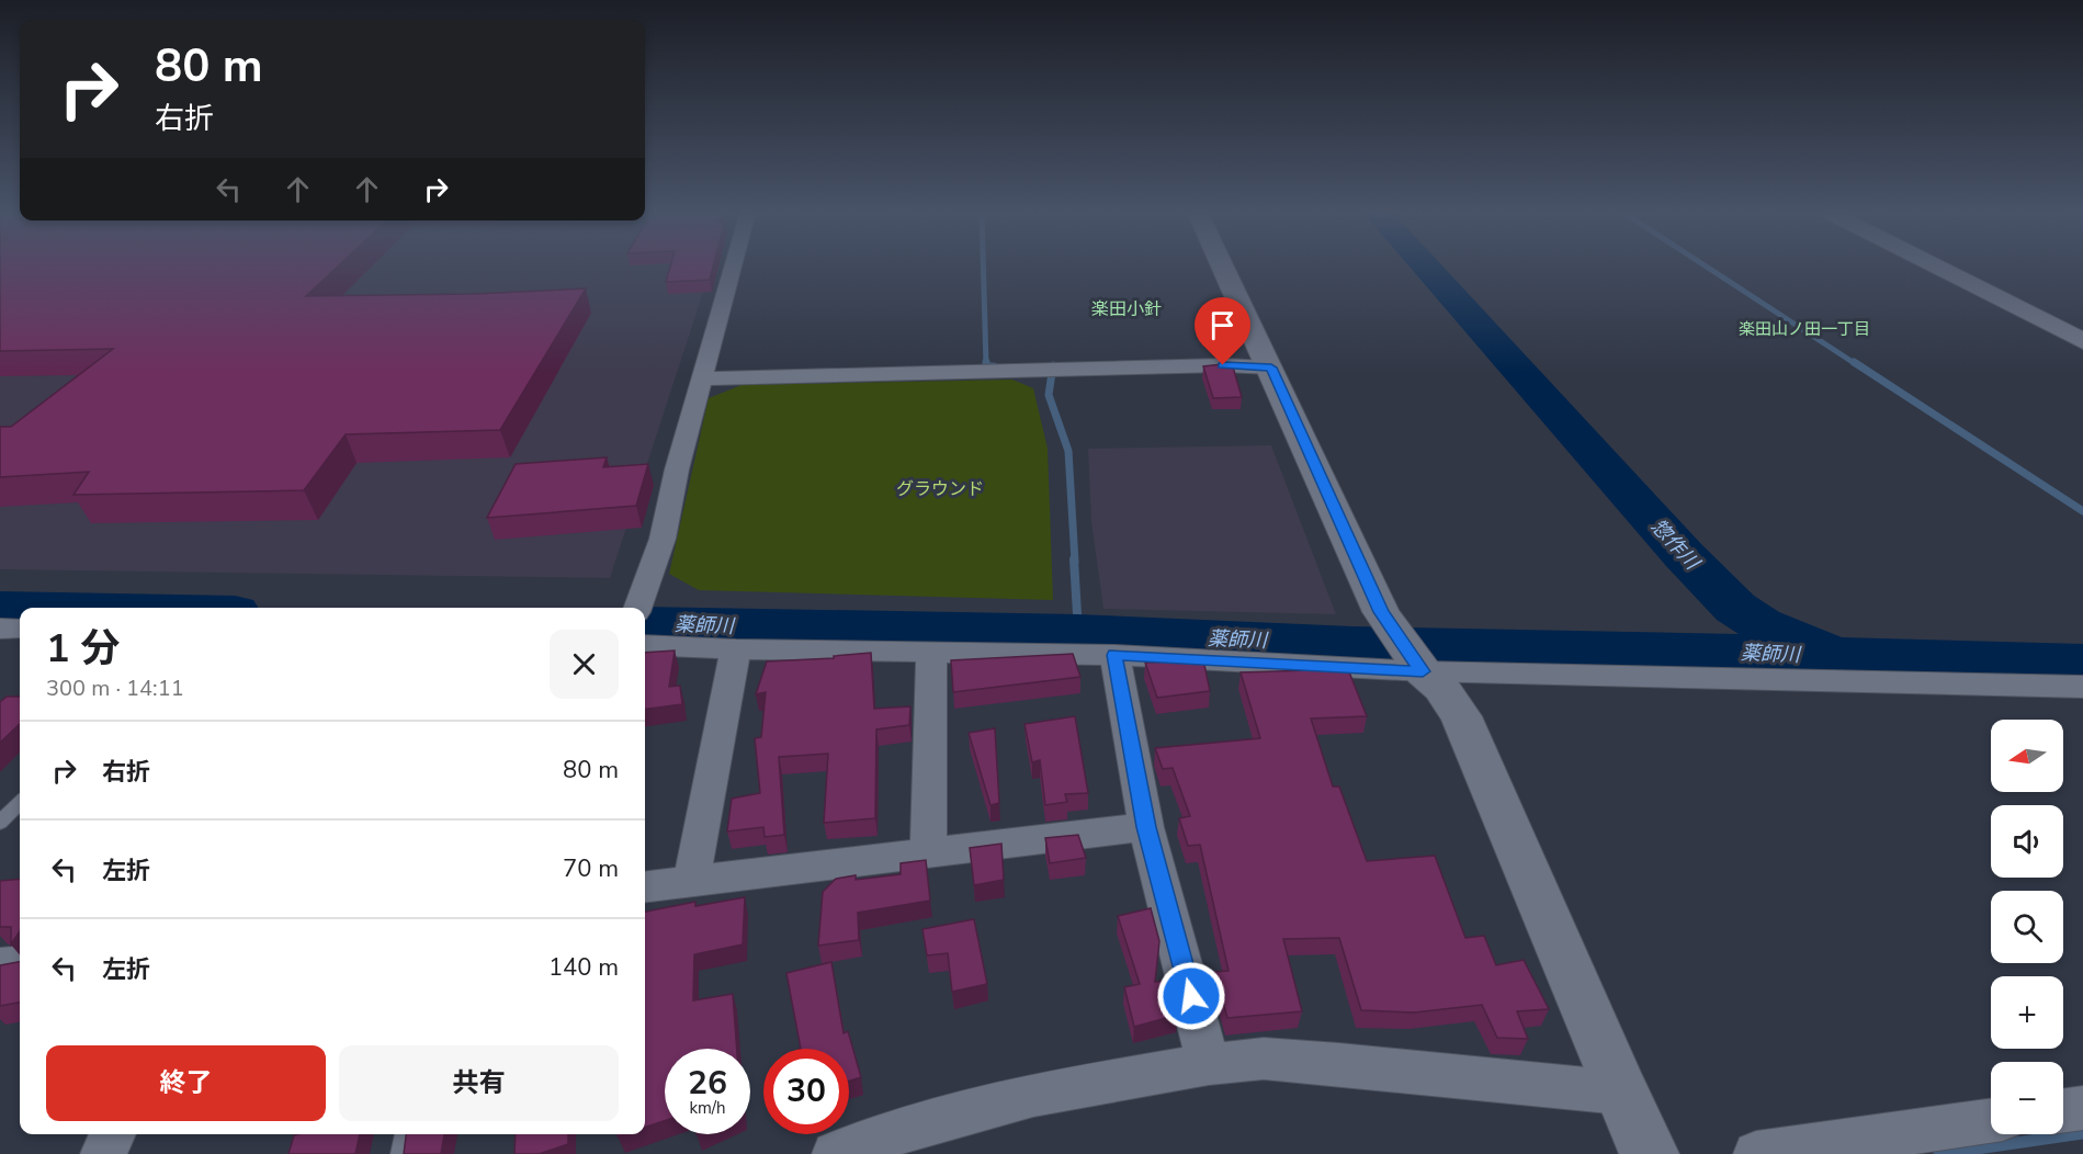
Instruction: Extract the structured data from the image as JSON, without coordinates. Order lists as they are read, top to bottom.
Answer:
{
  "districts": ["楽田小針", "楽田山ノ田一丁目"],
  "water": ["惣作川", "薬師川"],
  "parks": ["グラウンド"],
  "north": "left",
  "page": {
    "turn": ["80 m", "右折"],
    "heading": ["1 分", "300 m · 14:11"],
    "map_buttons": ["+", "−"],
    "list": [
      {
        "name": "右折",
        "value": "80 m"
      },
      {
        "name": "左折",
        "value": "70 m"
      },
      {
        "name": "左折",
        "value": "140 m"
      }
    ],
    "buttons": ["終了", "共有"],
    "speed": "26 km/h",
    "limit": "30"
  }
}
